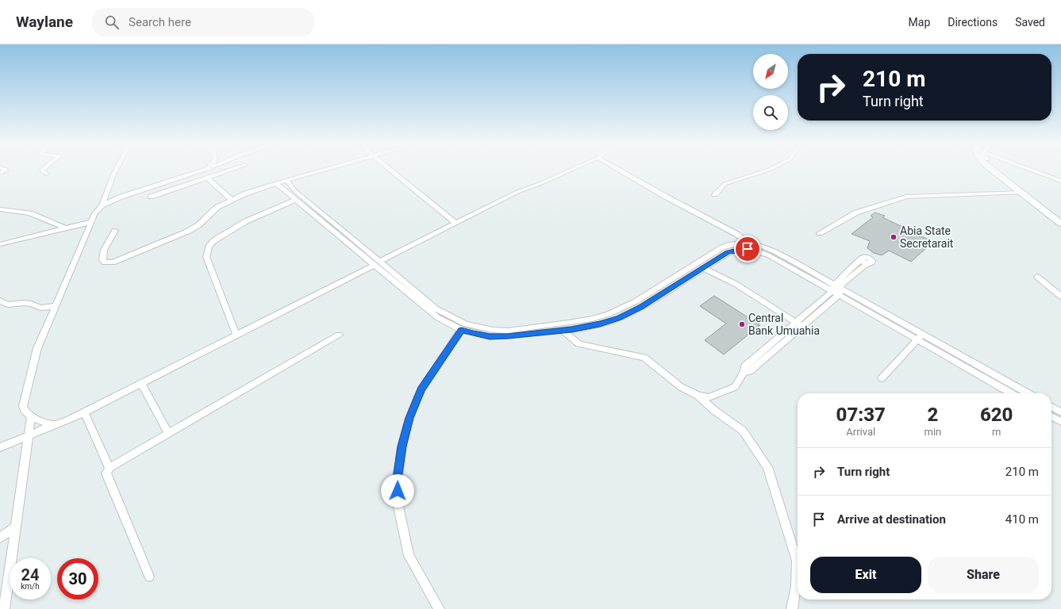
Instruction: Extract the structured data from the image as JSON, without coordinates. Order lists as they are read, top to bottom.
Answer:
{
  "places": ["Abia State Secretarait", "Central Bank Umuahia"],
  "north": "bottom left",
  "page": {
    "header": "Waylane",
    "search": "Search here",
    "nav": ["Map", "Directions", "Saved"],
    "turn": ["210 m", "Turn right"],
    "eta": [
      "07:37",
      "Arrival",
      "2",
      "min",
      "620",
      "m"
    ],
    "list": [
      {
        "name": "Turn right",
        "value": "210 m"
      },
      {
        "name": "Arrive at destination",
        "value": "410 m"
      }
    ],
    "buttons": ["Exit", "Share"],
    "speed": "24 km/h",
    "limit": "30"
  }
}
